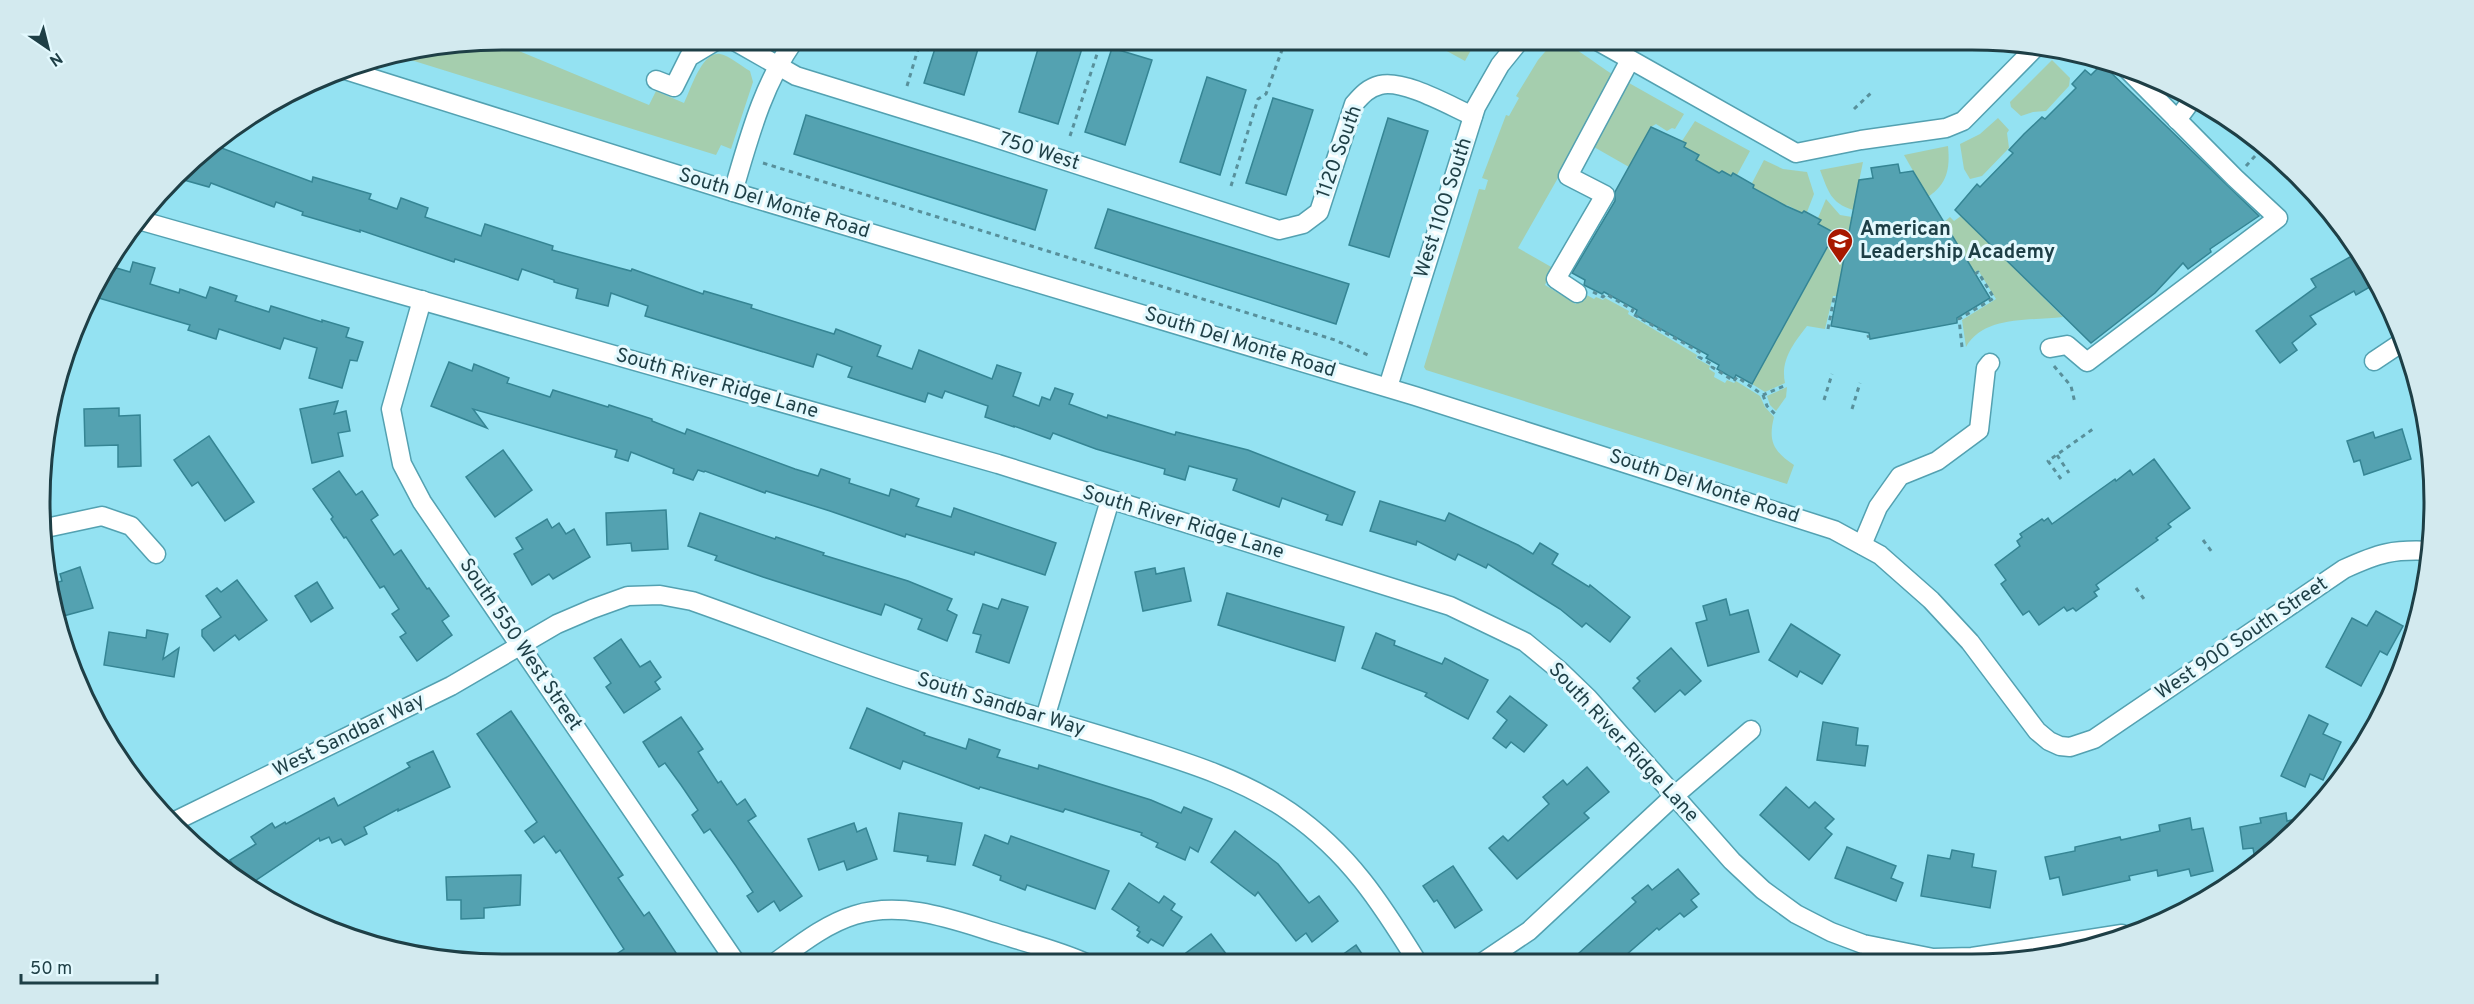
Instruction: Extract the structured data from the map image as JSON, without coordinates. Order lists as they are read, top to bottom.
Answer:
{
  "streets": {
    "street": [
      "750 West",
      "1120 South",
      "South Del Monte Road",
      "West 1100 South",
      "South River Ridge Lane",
      "West 900 South Street",
      "South 550 West Street",
      "South Sandbar Way",
      "West Sandbar Way"
    ]
  },
  "crossings": [
    ["750 West", "1120 South"],
    ["1120 South", "West 1100 South"],
    ["South Del Monte Road", "West 1100 South"],
    ["South Del Monte Road", "West 900 South Street"],
    ["South River Ridge Lane", "South 550 West Street"],
    ["South 550 West Street", "South Sandbar Way"],
    ["South 550 West Street", "West Sandbar Way"],
    ["South Sandbar Way", "West Sandbar Way"]
  ],
  "places": {
    "school or university": ["American Leadership Academy"]
  },
  "scale_bar": "50 m",
  "north": "bottom right"
}
